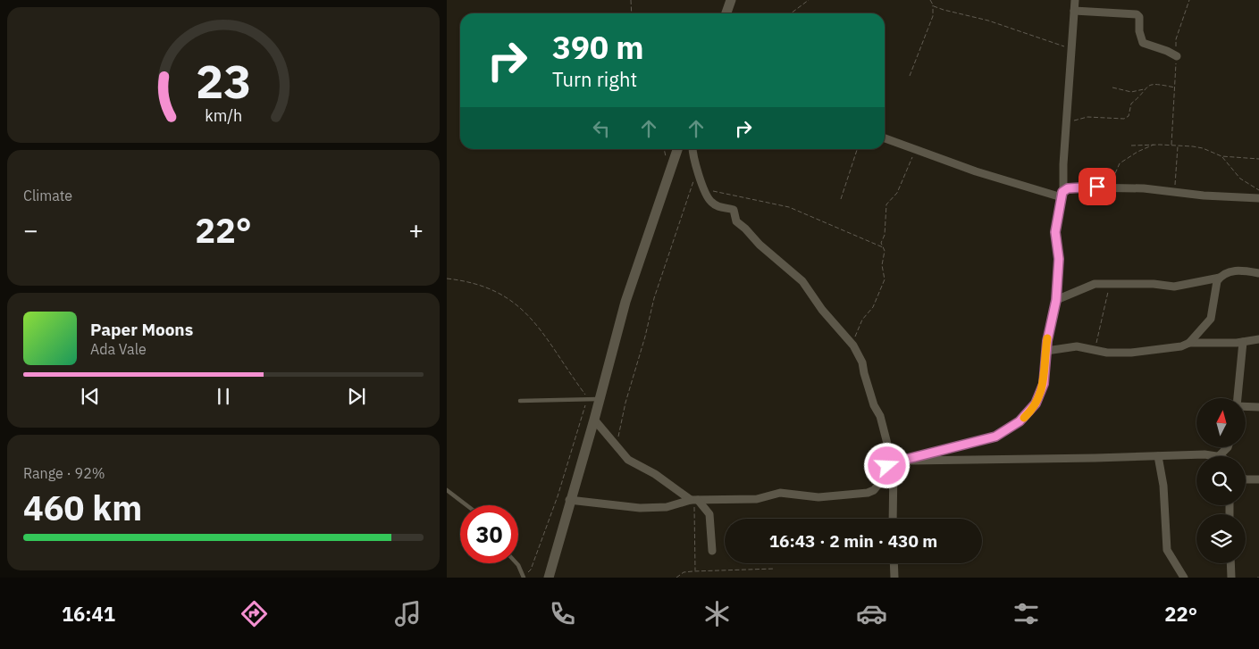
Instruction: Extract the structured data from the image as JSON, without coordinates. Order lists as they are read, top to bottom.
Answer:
{
  "north": "top",
  "page": {
    "turn": ["390 m", "Turn right"],
    "tile": [
      "Climate",
      ["Range · 92%", "460 km"]
    ],
    "heat": ["−", "22°", "+"],
    "song": ["Paper Moons", "Ada Vale"],
    "limit": "30",
    "trip": "16:43 · 2 min · 430 m",
    "tabs": ["16:41", "22°"],
    "gauge": ["23", "km/h"]
  }
}
